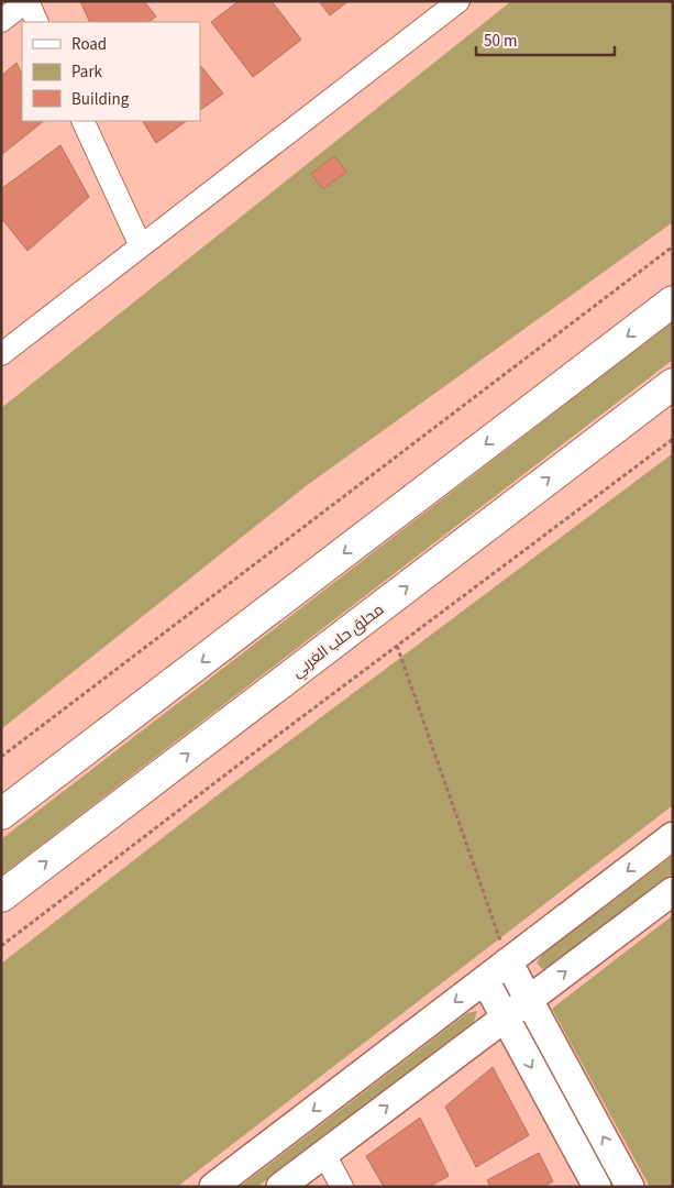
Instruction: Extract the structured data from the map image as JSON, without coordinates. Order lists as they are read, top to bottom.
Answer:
{
  "streets": {
    "highway": ["محلق حلب الغربي"]
  },
  "legend": ["Road", "Park", "Building"],
  "scale_bar": "50 m"
}
